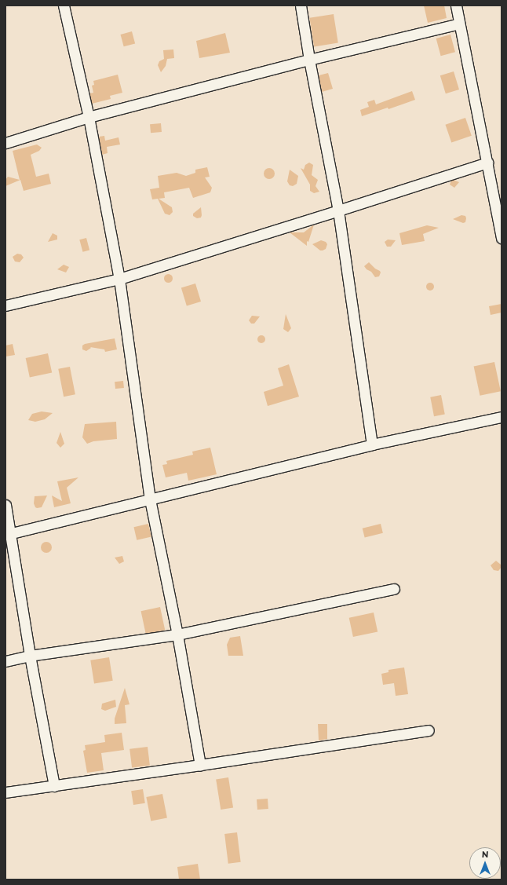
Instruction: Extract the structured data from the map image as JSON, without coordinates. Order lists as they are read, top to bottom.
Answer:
{
  "north": "top"
}
